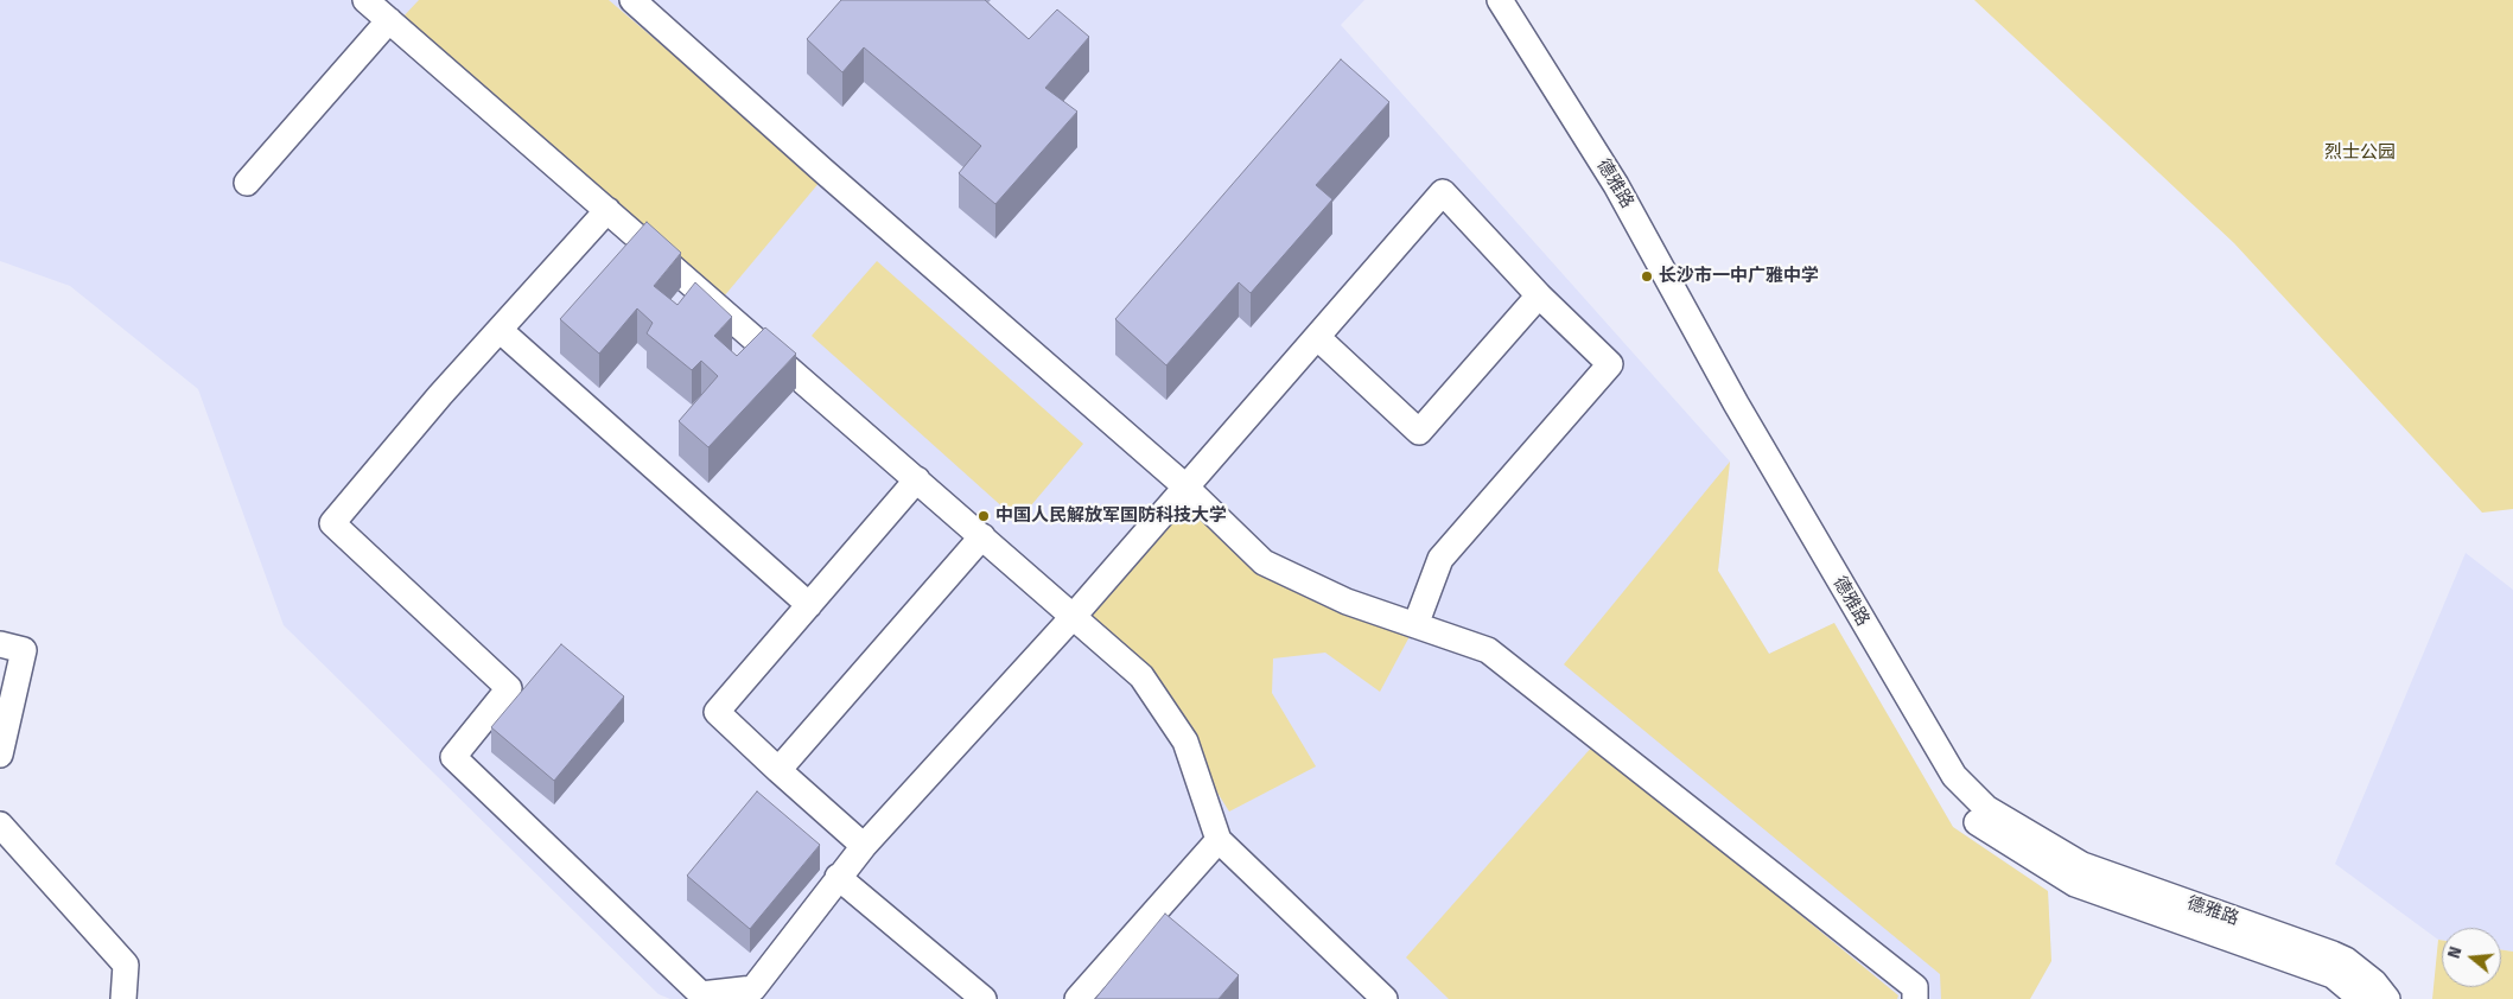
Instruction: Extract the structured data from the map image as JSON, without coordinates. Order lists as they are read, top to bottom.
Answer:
{
  "streets": {
    "street": ["德雅路"]
  },
  "parks": ["烈士公园"],
  "places": ["长沙市一中广雅中学", "中国人民解放军国防科技大学"],
  "north": "left"
}
